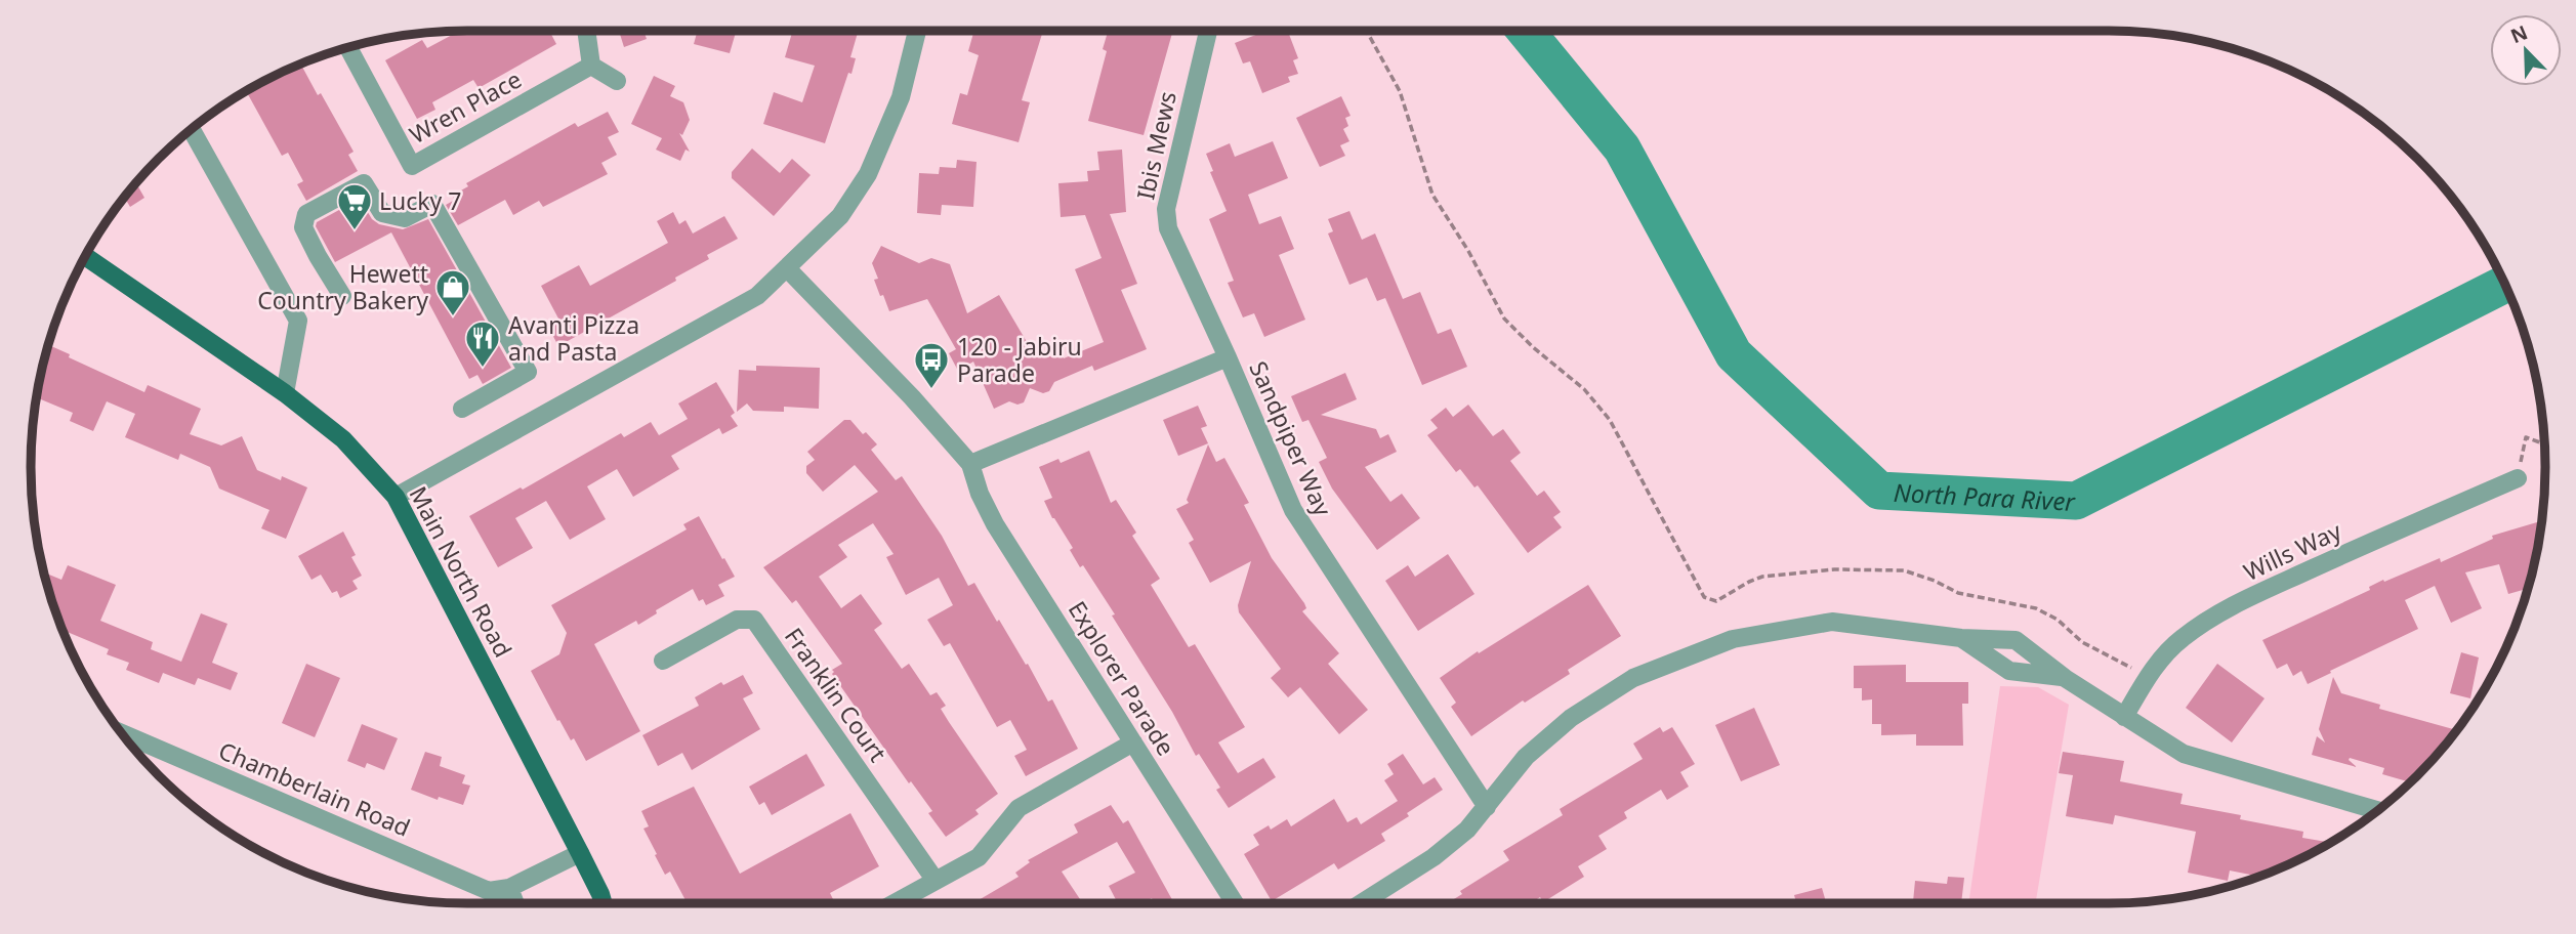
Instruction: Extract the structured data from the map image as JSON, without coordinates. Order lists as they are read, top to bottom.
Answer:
{
  "streets": {
    "main road": ["Main North Road"],
    "street": [
      "Wren Place",
      "Ibis Mews",
      "Sandpiper Way",
      "Wills Way",
      "Explorer Parade",
      "Franklin Court",
      "Chamberlain Road"
    ]
  },
  "crossings": [
    ["Ibis Mews", "Sandpiper Way"],
    ["Sandpiper Way", "Explorer Parade"]
  ],
  "water": ["North Para River"],
  "places": {
    "supermarket": ["Lucky 7"],
    "shop": ["Hewett Country Bakery"],
    "restaurant": ["Avanti Pizza and Pasta"],
    "bus stop": ["120 - Jabiru Parade"]
  },
  "north": "top left"
}
